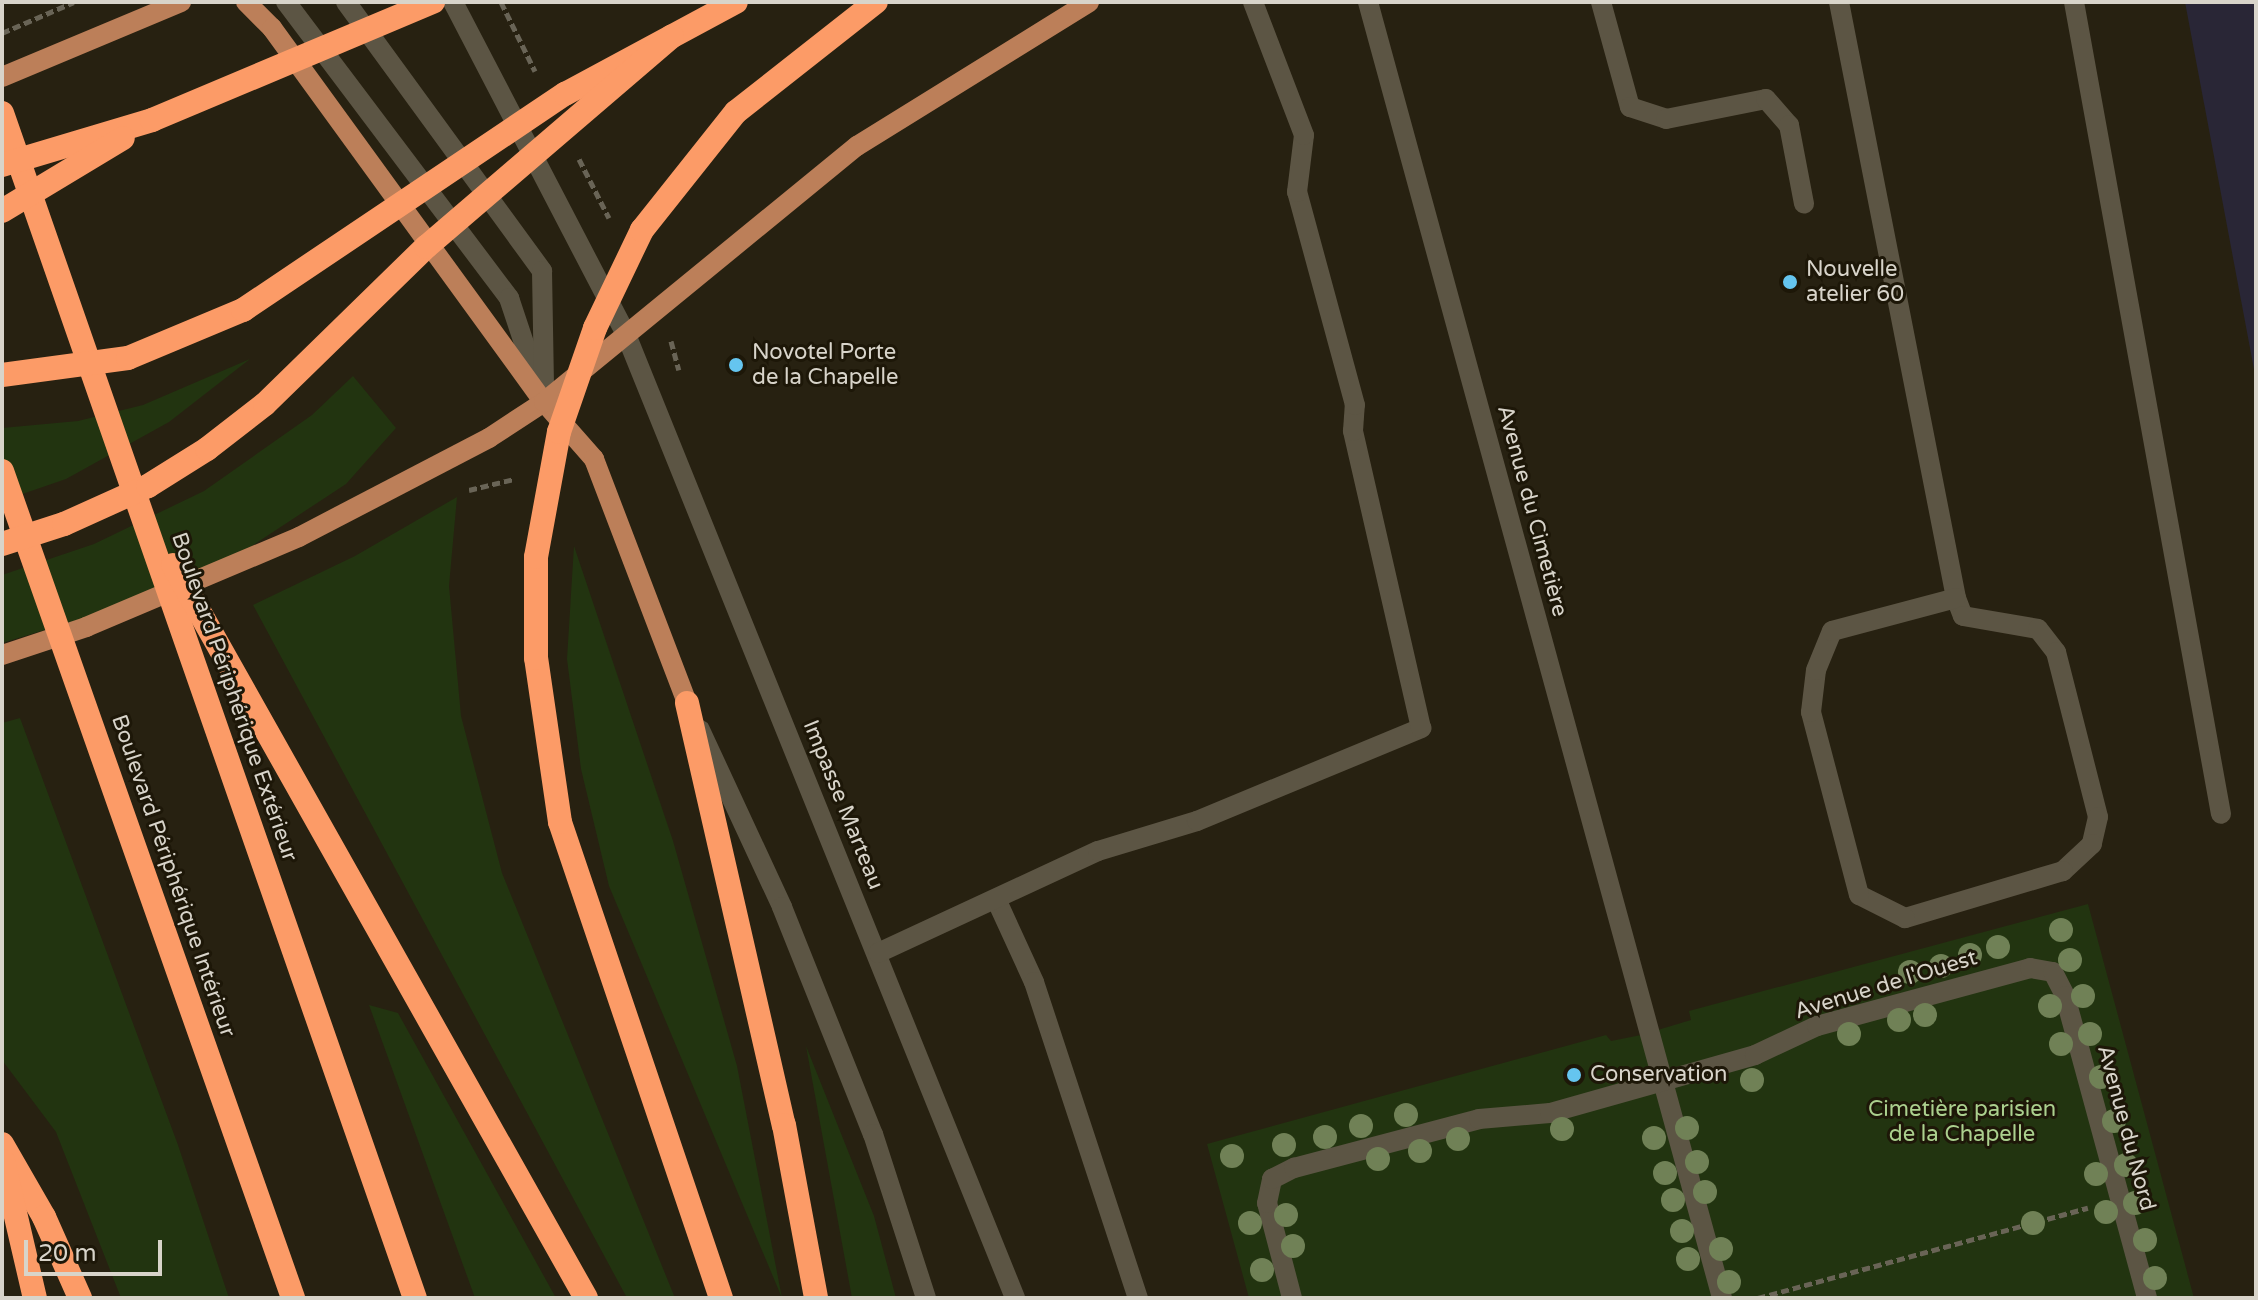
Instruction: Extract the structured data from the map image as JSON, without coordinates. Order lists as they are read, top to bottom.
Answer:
{
  "streets": {
    "highway": ["Boulevard Périphérique Extérieur", "Boulevard Périphérique Intérieur"],
    "street": [
      "Avenue du Cimetière",
      "Impasse Marteau",
      "Avenue de l'Ouest",
      "Avenue du Nord"
    ]
  },
  "crossings": [
    ["Avenue du Cimetière", "Avenue de l'Ouest"],
    ["Avenue de l'Ouest", "Avenue du Nord"]
  ],
  "parks": ["Cimetière parisien de la Chapelle"],
  "places": ["Nouvelle atelier 60", "Novotel Porte de la Chapelle", "Conservation"],
  "scale_bar": "20 m"
}
